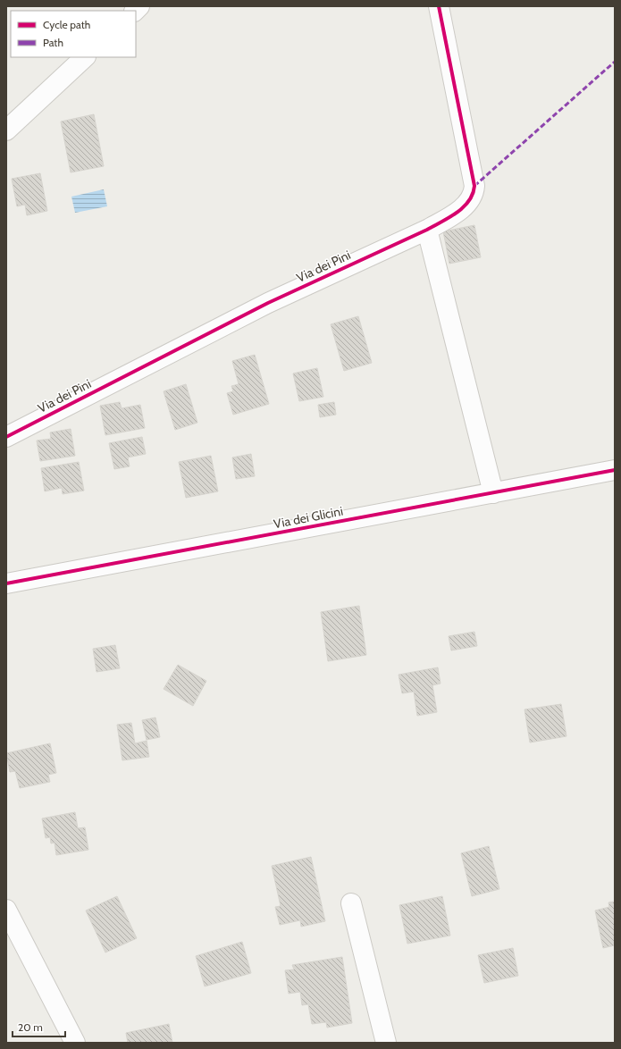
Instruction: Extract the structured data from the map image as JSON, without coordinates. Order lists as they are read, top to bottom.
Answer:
{
  "streets": {
    "street": ["Via dei Pini", "Via dei Glicini"]
  },
  "legend": ["Cycle path", "Path"],
  "scale_bar": "20 m"
}
